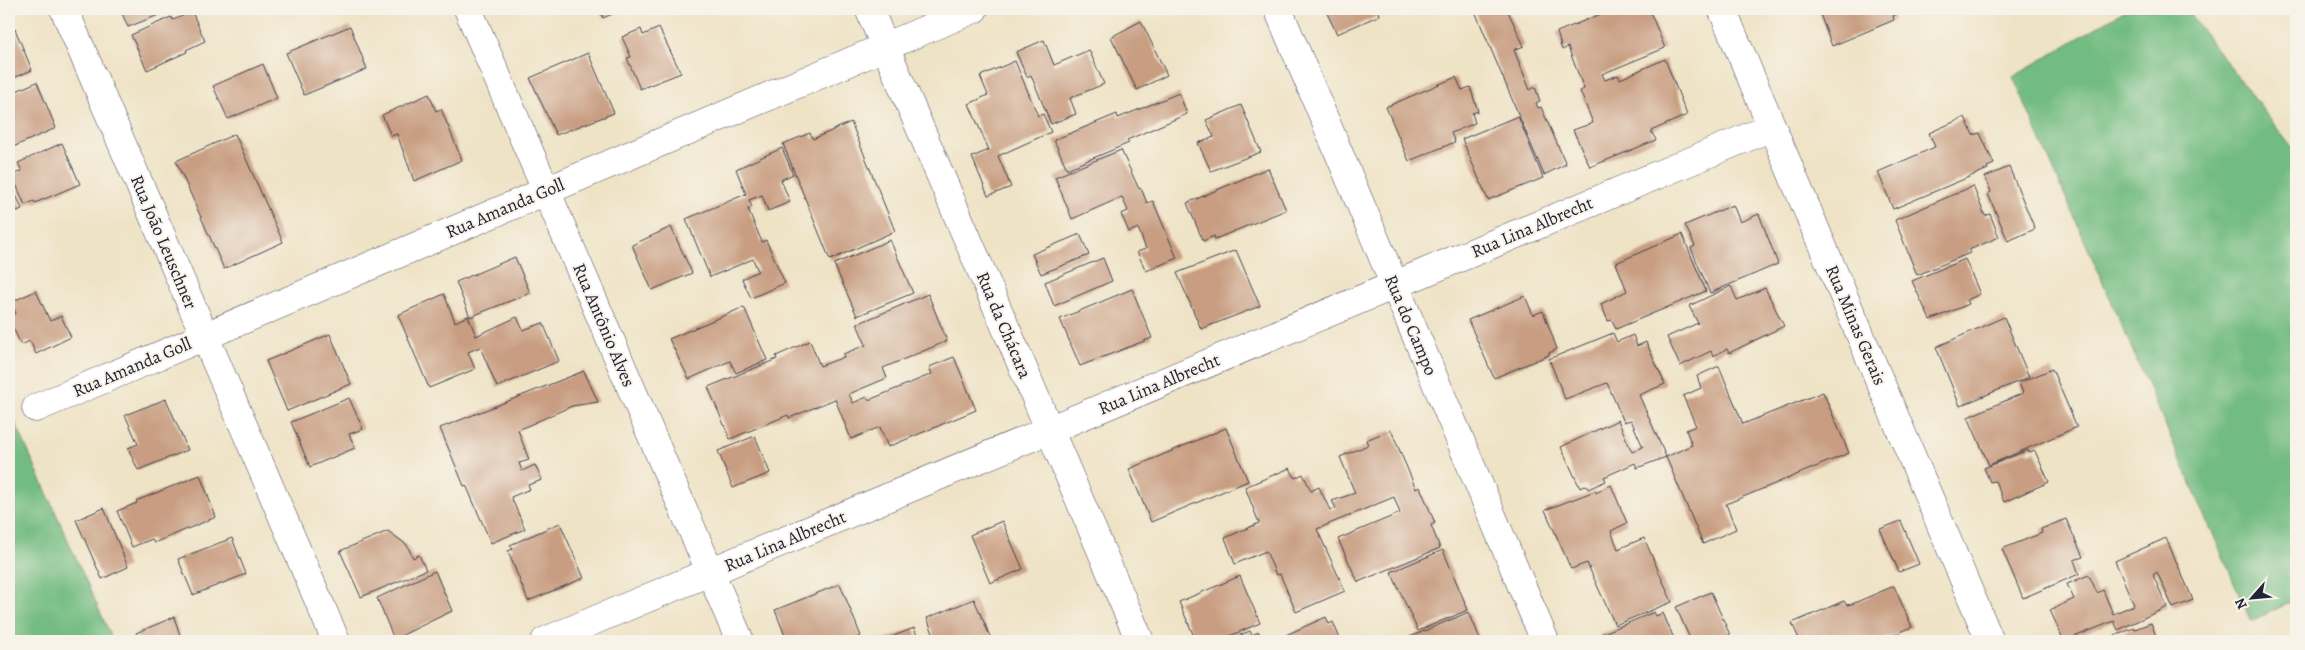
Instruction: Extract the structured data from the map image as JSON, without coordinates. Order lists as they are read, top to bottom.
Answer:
{
  "streets": {
    "street": [
      "Rua Amanda Goll",
      "Rua Lina Albrecht",
      "Rua João Leuschner",
      "Rua Antônio Alves",
      "Rua da Chácara",
      "Rua do Campo",
      "Rua Minas Gerais"
    ]
  },
  "crossings": [
    ["Rua Amanda Goll", "Rua João Leuschner"],
    ["Rua Amanda Goll", "Rua Antônio Alves"],
    ["Rua Amanda Goll", "Rua da Chácara"],
    ["Rua Lina Albrecht", "Rua Antônio Alves"],
    ["Rua Lina Albrecht", "Rua da Chácara"],
    ["Rua Lina Albrecht", "Rua do Campo"],
    ["Rua Lina Albrecht", "Rua Minas Gerais"]
  ],
  "north": "bottom left"
}
